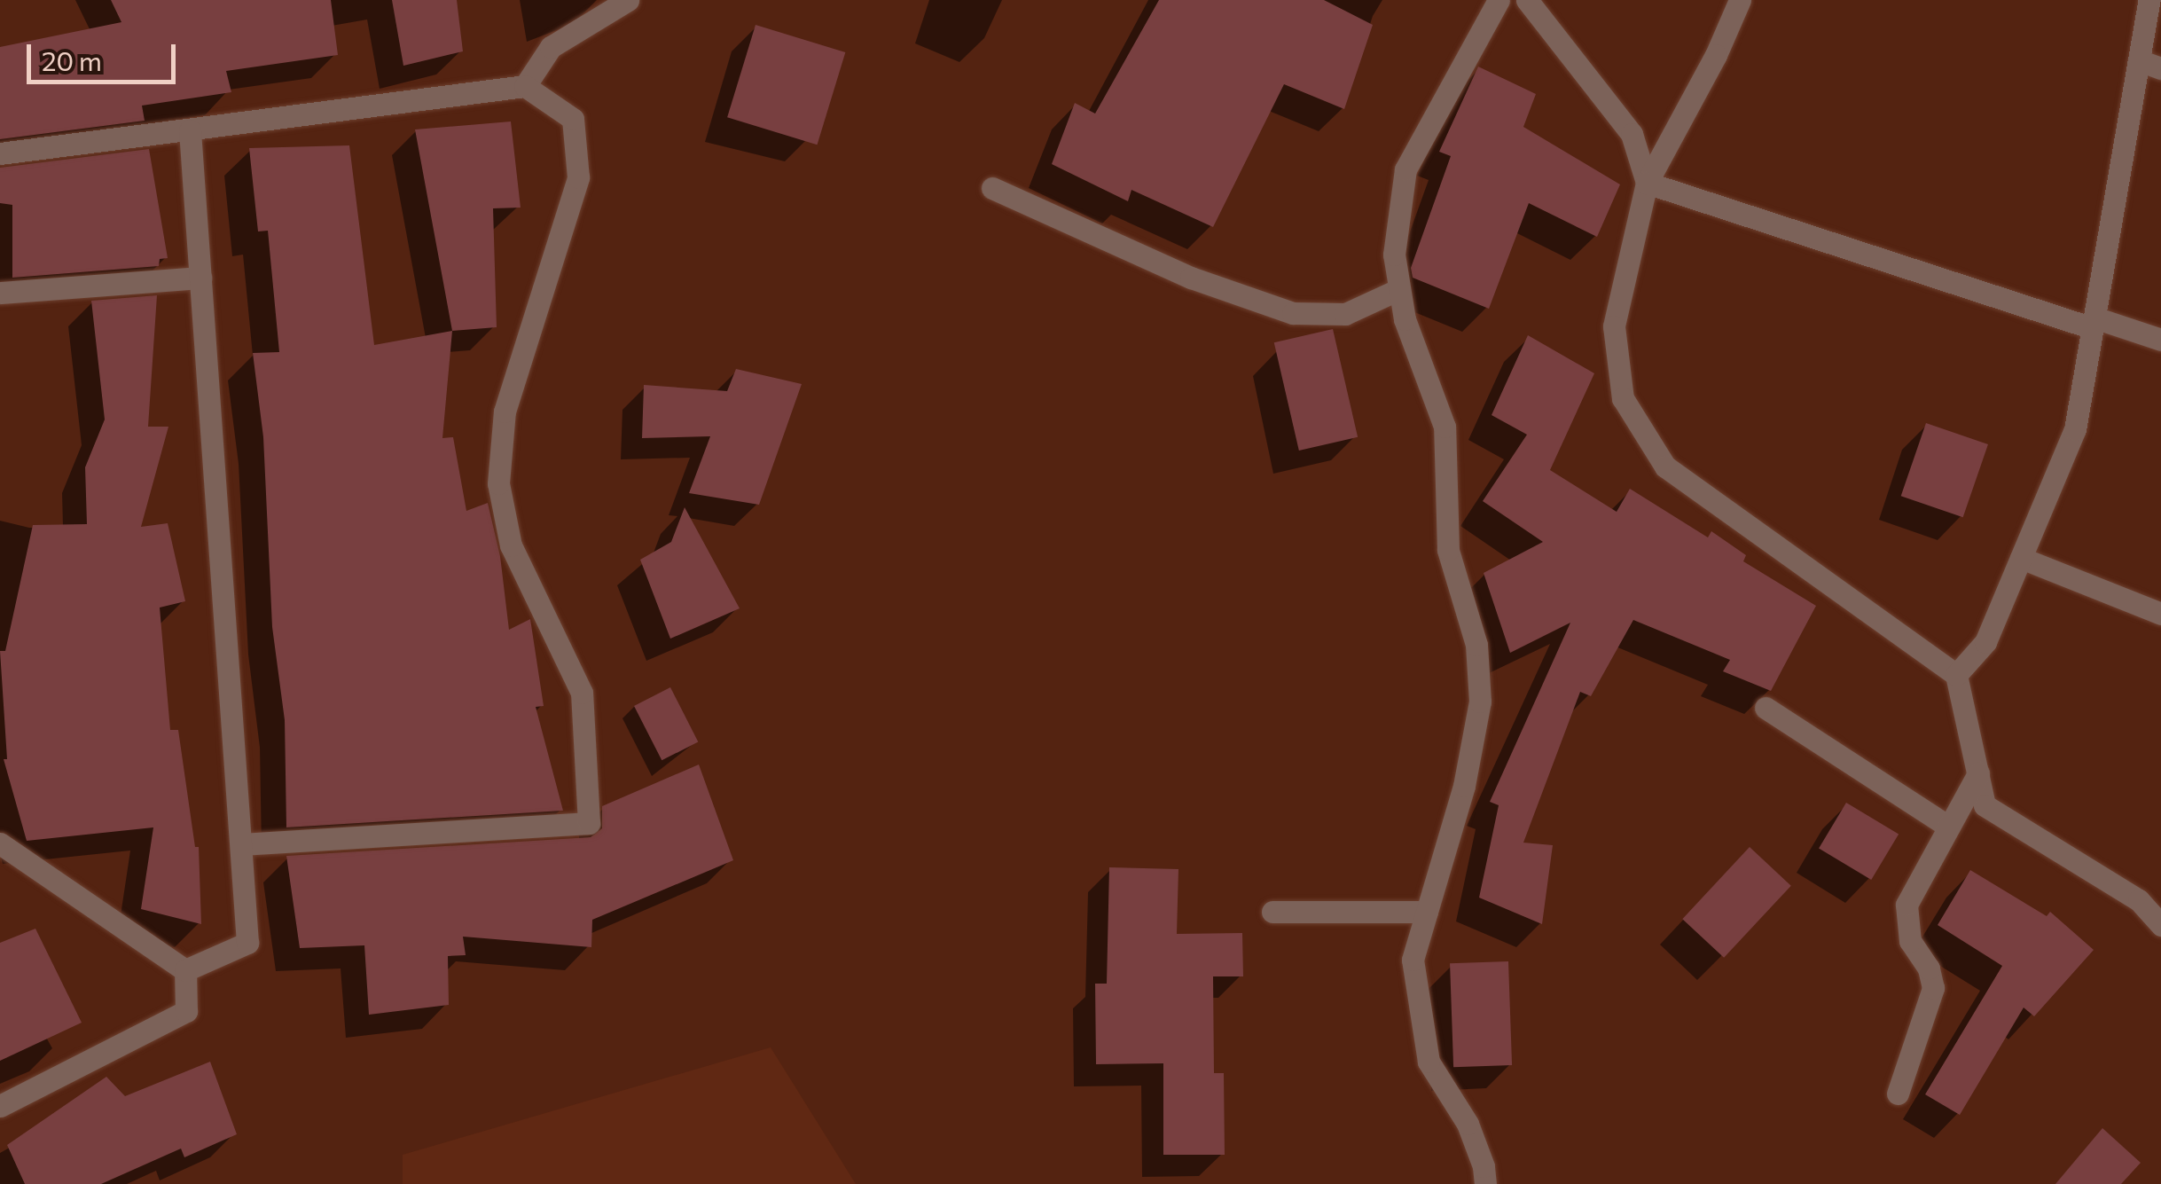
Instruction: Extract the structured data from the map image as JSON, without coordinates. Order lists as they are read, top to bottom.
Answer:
{
  "scale_bar": "20 m"
}
